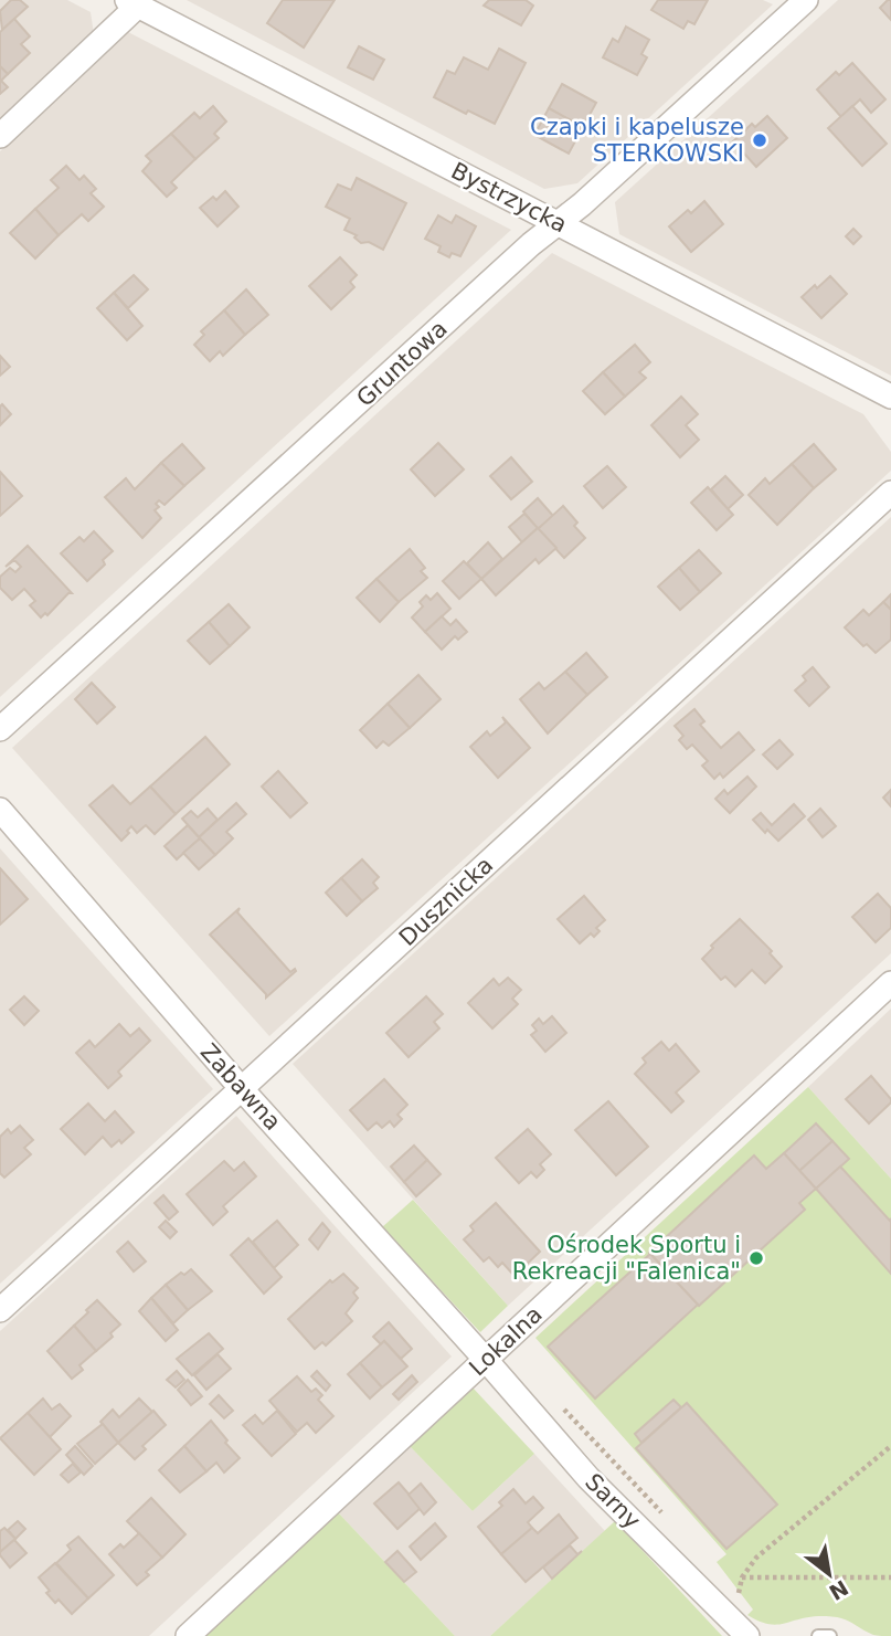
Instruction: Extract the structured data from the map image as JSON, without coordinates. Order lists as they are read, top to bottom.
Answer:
{
  "streets": {
    "street": [
      "Bystrzycka",
      "Gruntowa",
      "Dusznicka",
      "Zabawna",
      "Lokalna",
      "Sarny"
    ]
  },
  "crossings": [
    ["Bystrzycka", "Gruntowa"],
    ["Dusznicka", "Zabawna"],
    ["Zabawna", "Lokalna"],
    ["Zabawna", "Sarny"],
    ["Lokalna", "Sarny"]
  ],
  "places": ["Czapki i kapelusze STERKOWSKI", "Ośrodek Sportu i Rekreacji \"Falenica\""],
  "north": "bottom right"
}
